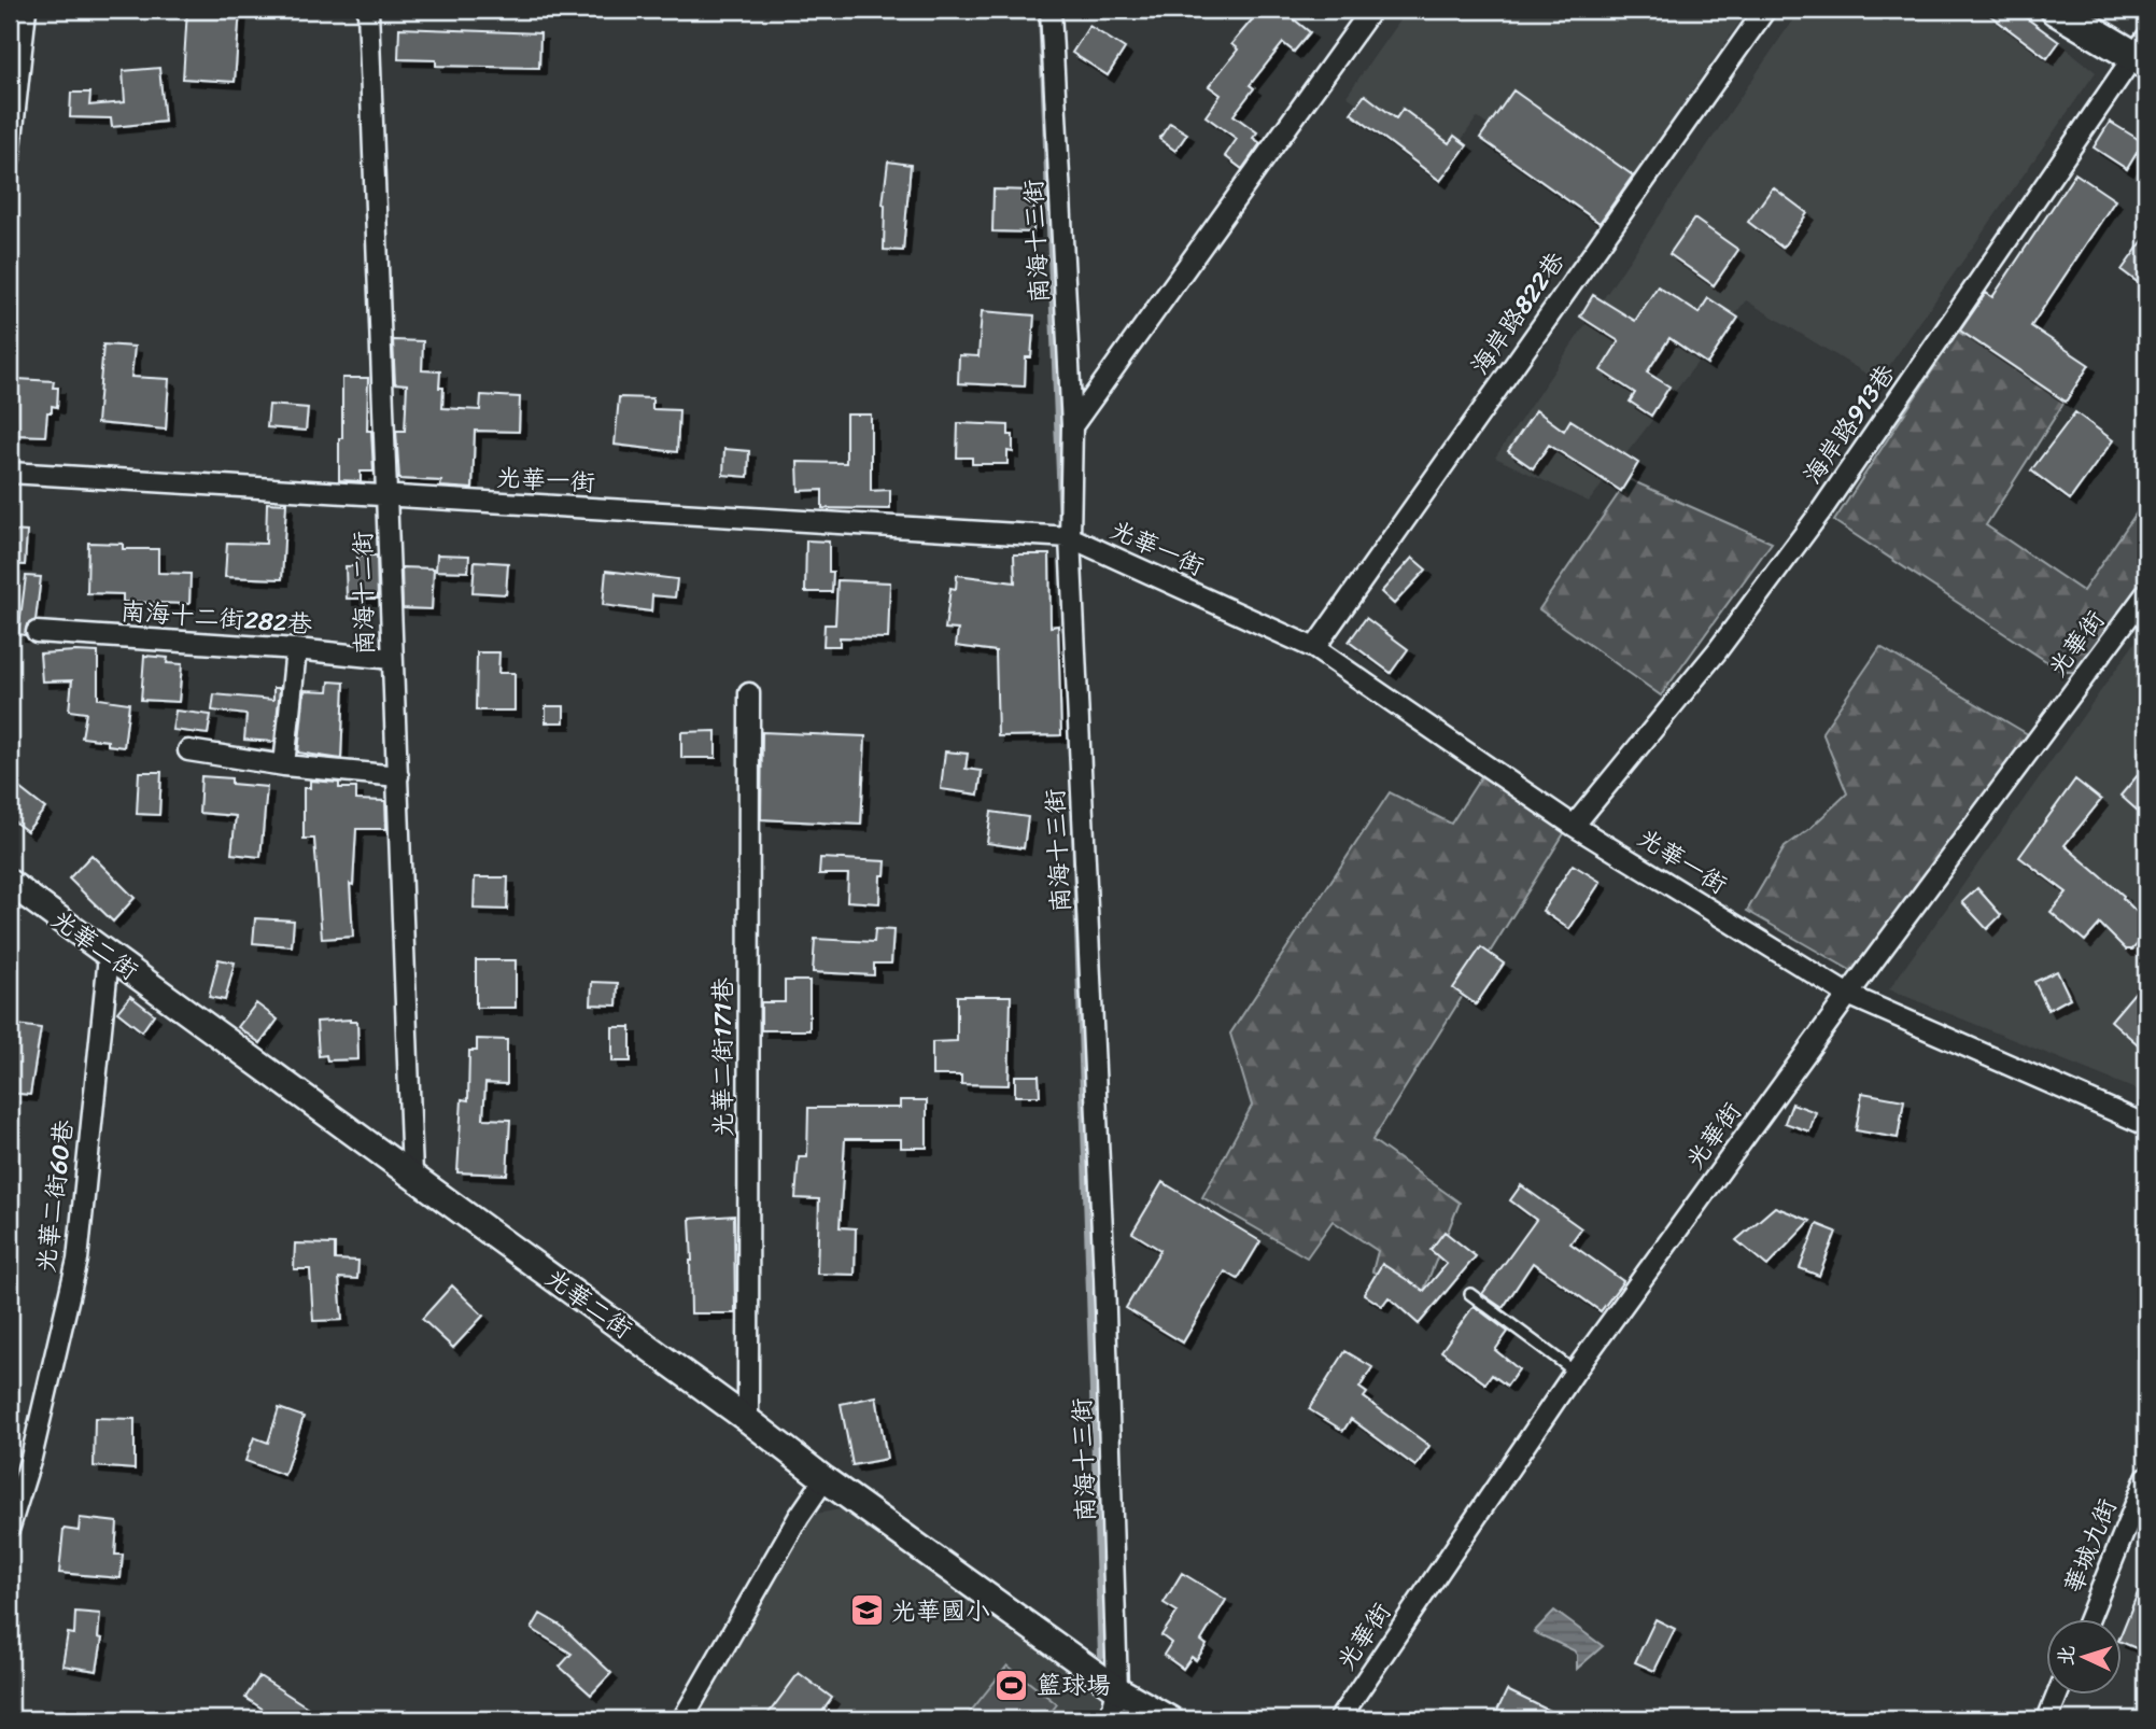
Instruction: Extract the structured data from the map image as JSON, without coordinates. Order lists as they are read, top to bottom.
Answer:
{
  "streets": {
    "street": [
      "南海十三街",
      "海岸路822巷",
      "海岸路913巷",
      "光華一街",
      "南海十二街",
      "南海十二街282巷",
      "光華街",
      "光華二街",
      "光華二街171巷",
      "光華二街60巷",
      "華城九街"
    ]
  },
  "crossings": [
    ["南海十三街", "光華一街"],
    ["南海十三街", "光華二街"],
    ["海岸路822巷", "光華一街"],
    ["海岸路913巷", "光華一街"],
    ["光華一街", "南海十二街"],
    ["光華一街", "光華街"],
    ["南海十二街", "南海十二街282巷"],
    ["南海十二街", "光華二街"],
    ["光華二街", "光華二街171巷"],
    ["光華二街", "光華二街60巷"]
  ],
  "places": {
    "school or university": ["光華國小"],
    "sports": ["籃球場"]
  },
  "north": "left"
}
